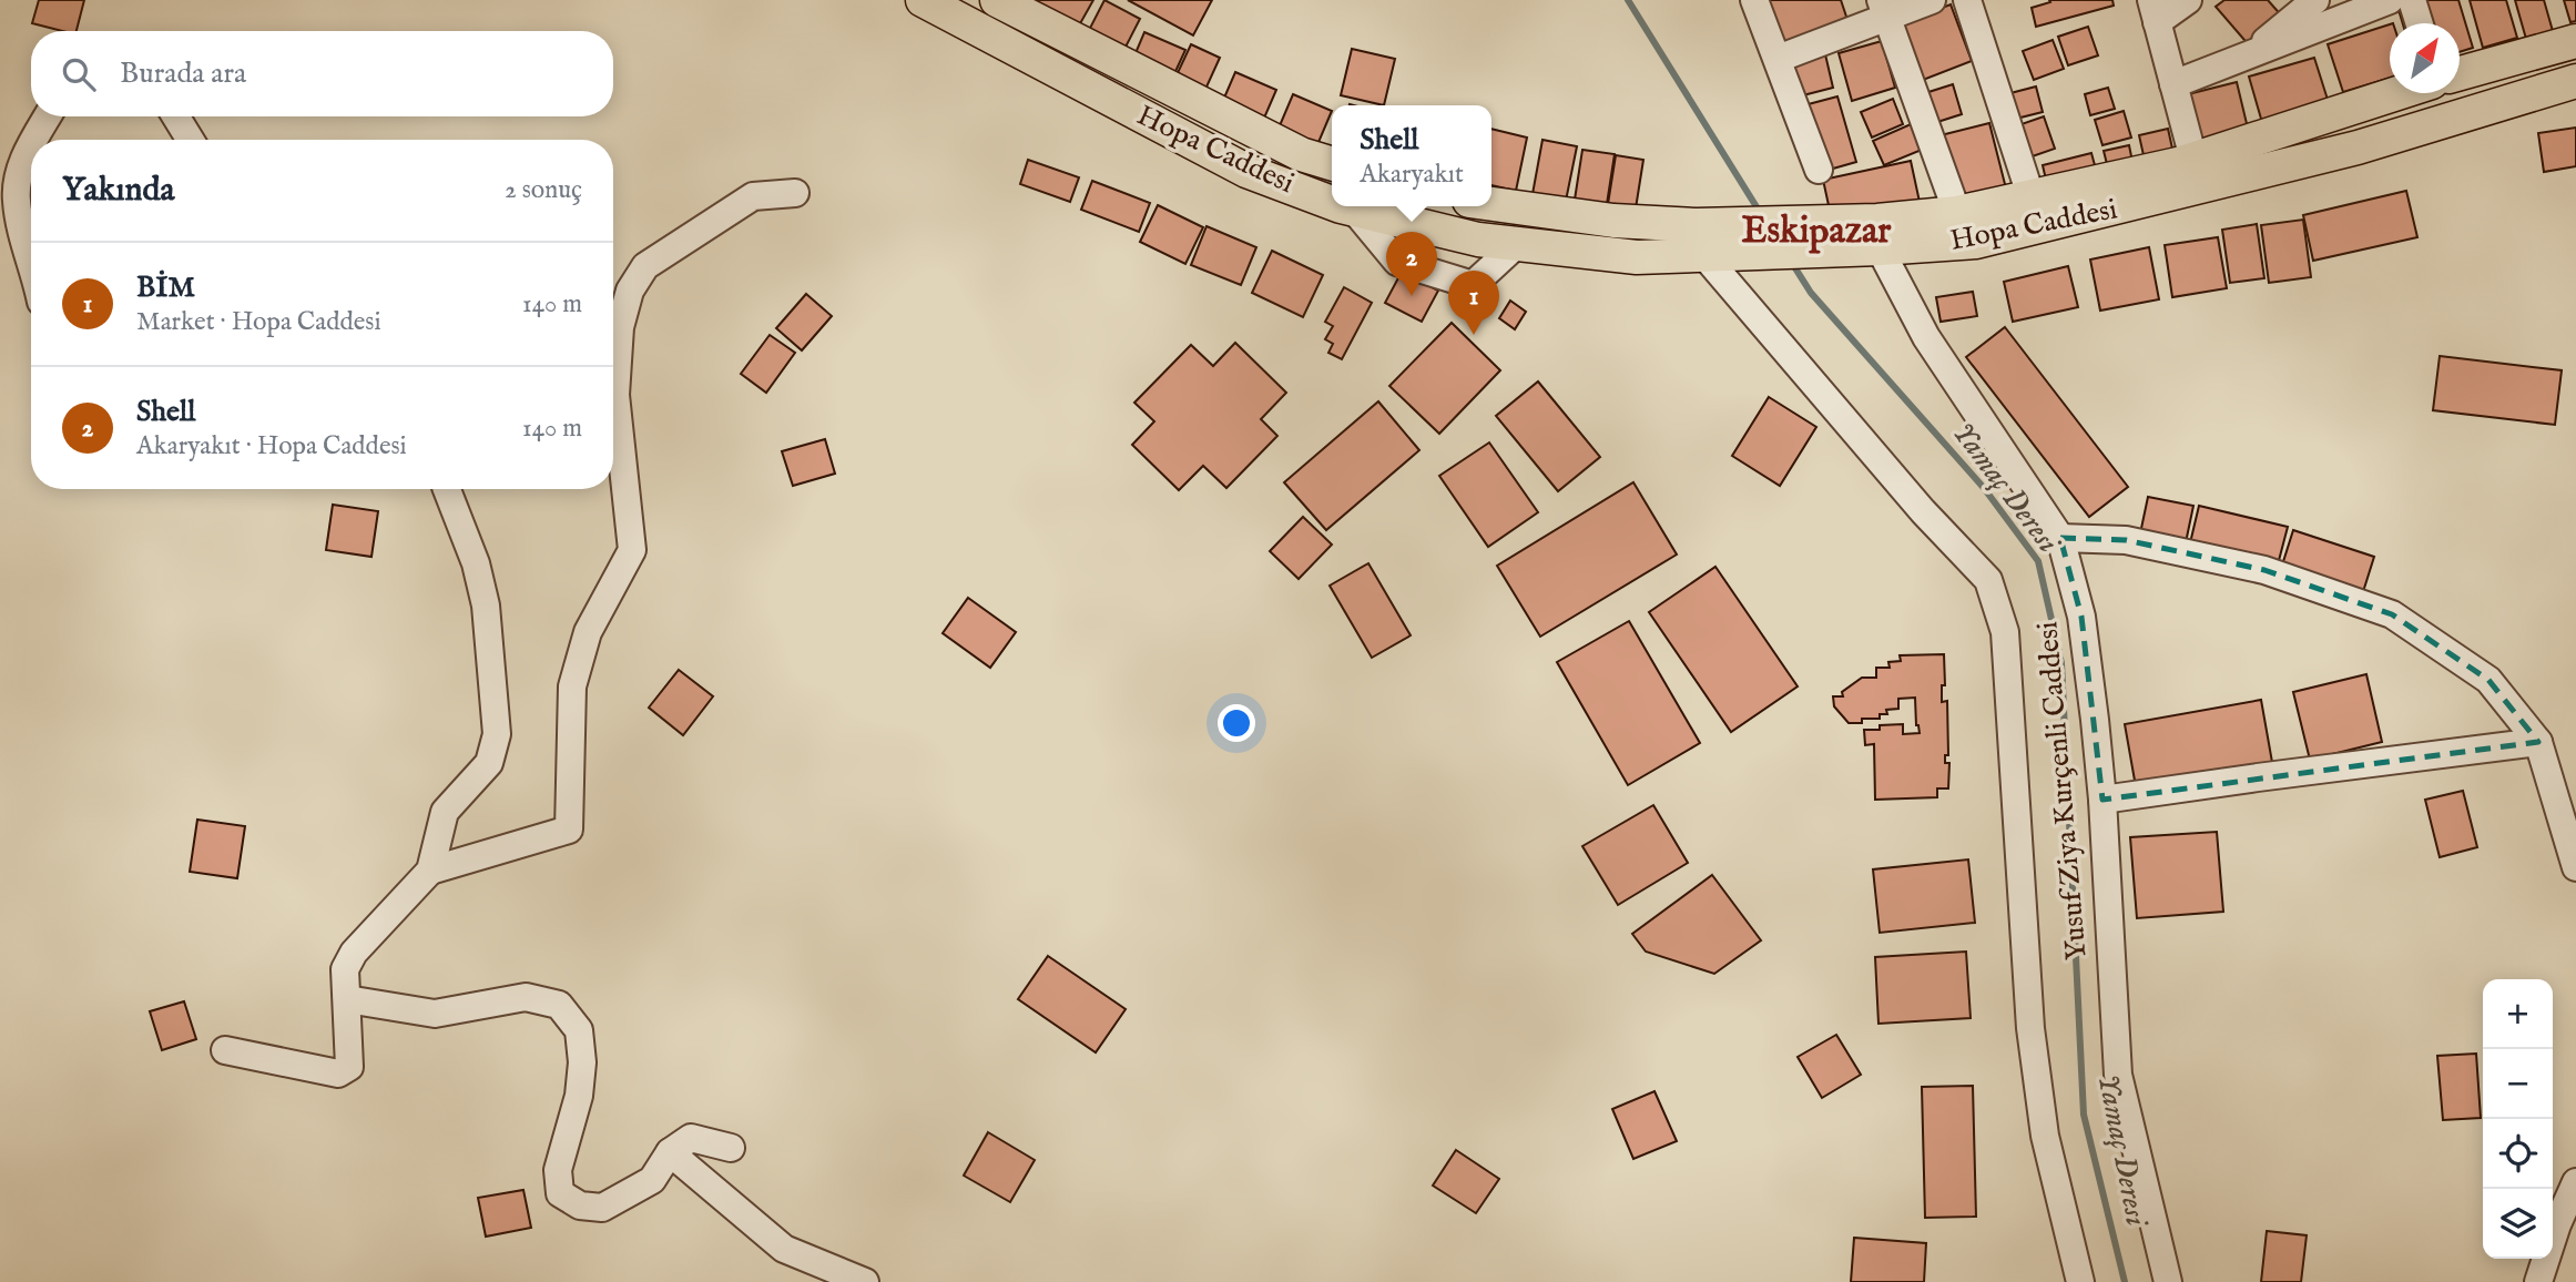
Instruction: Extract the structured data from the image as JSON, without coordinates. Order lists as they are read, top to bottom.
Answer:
{
  "streets": {
    "main road": ["Hopa Caddesi"],
    "street": ["Yusuf Ziya Kurçenli Caddesi"]
  },
  "crossings": [
    ["Hopa Caddesi", "Yusuf Ziya Kurçenli Caddesi"]
  ],
  "districts": ["Eskipazar"],
  "water": ["Yamaç Deresi"],
  "north": "top right",
  "page": {
    "search": "Burada ara",
    "popup": ["Shell", "Akaryakıt"],
    "heading": ["Yakında", "2 sonuç"],
    "pins": ["2", "1"],
    "list": [
      {
        "mark": "1",
        "name": "BİM",
        "note": "Market · Hopa Caddesi",
        "value": "140 m"
      },
      {
        "mark": "2",
        "name": "Shell",
        "note": "Akaryakıt · Hopa Caddesi",
        "value": "140 m"
      }
    ],
    "map_buttons": ["+", "−"]
  }
}
